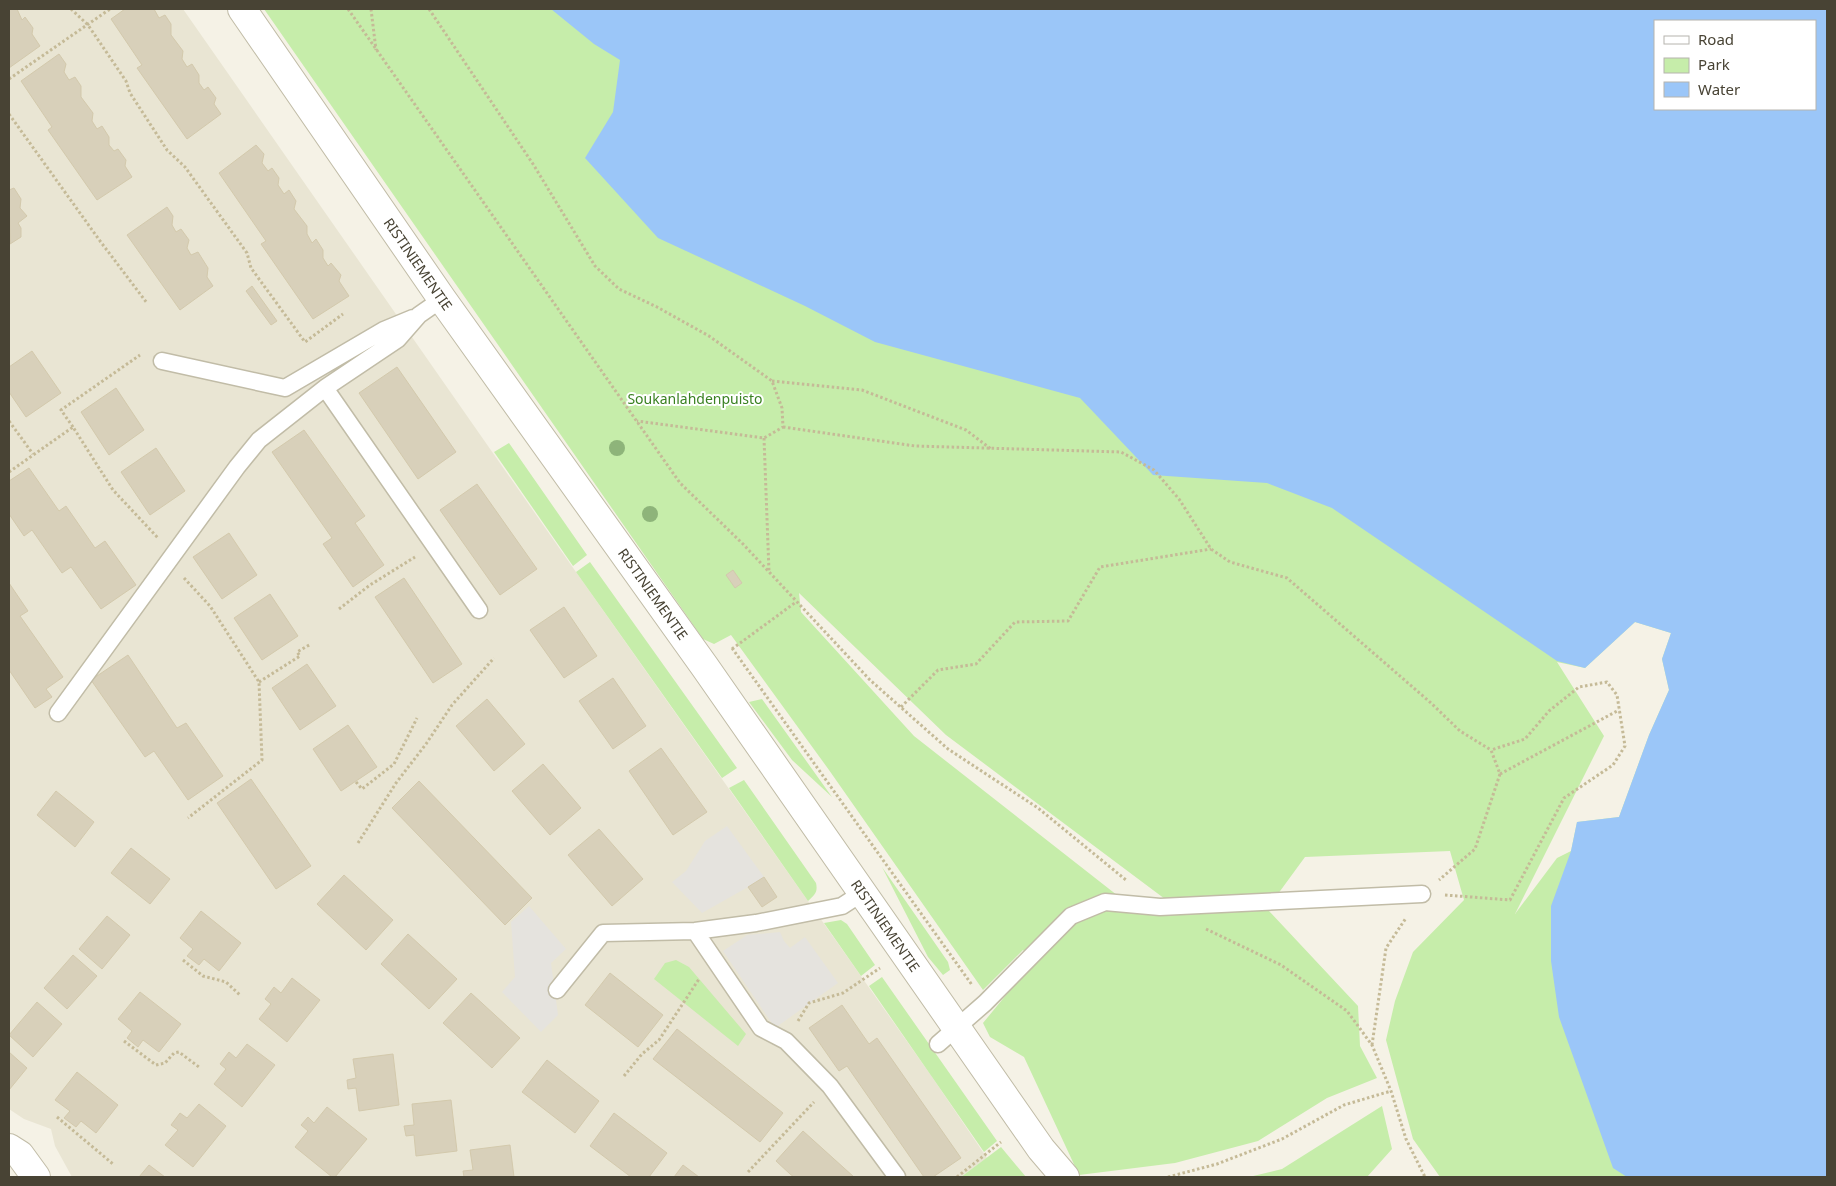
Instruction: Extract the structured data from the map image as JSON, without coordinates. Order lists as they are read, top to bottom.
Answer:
{
  "streets": {
    "street": ["RISTINIEMENTIE"]
  },
  "parks": ["Soukanlahdenpuisto"],
  "legend": ["Road", "Park", "Water"]
}
